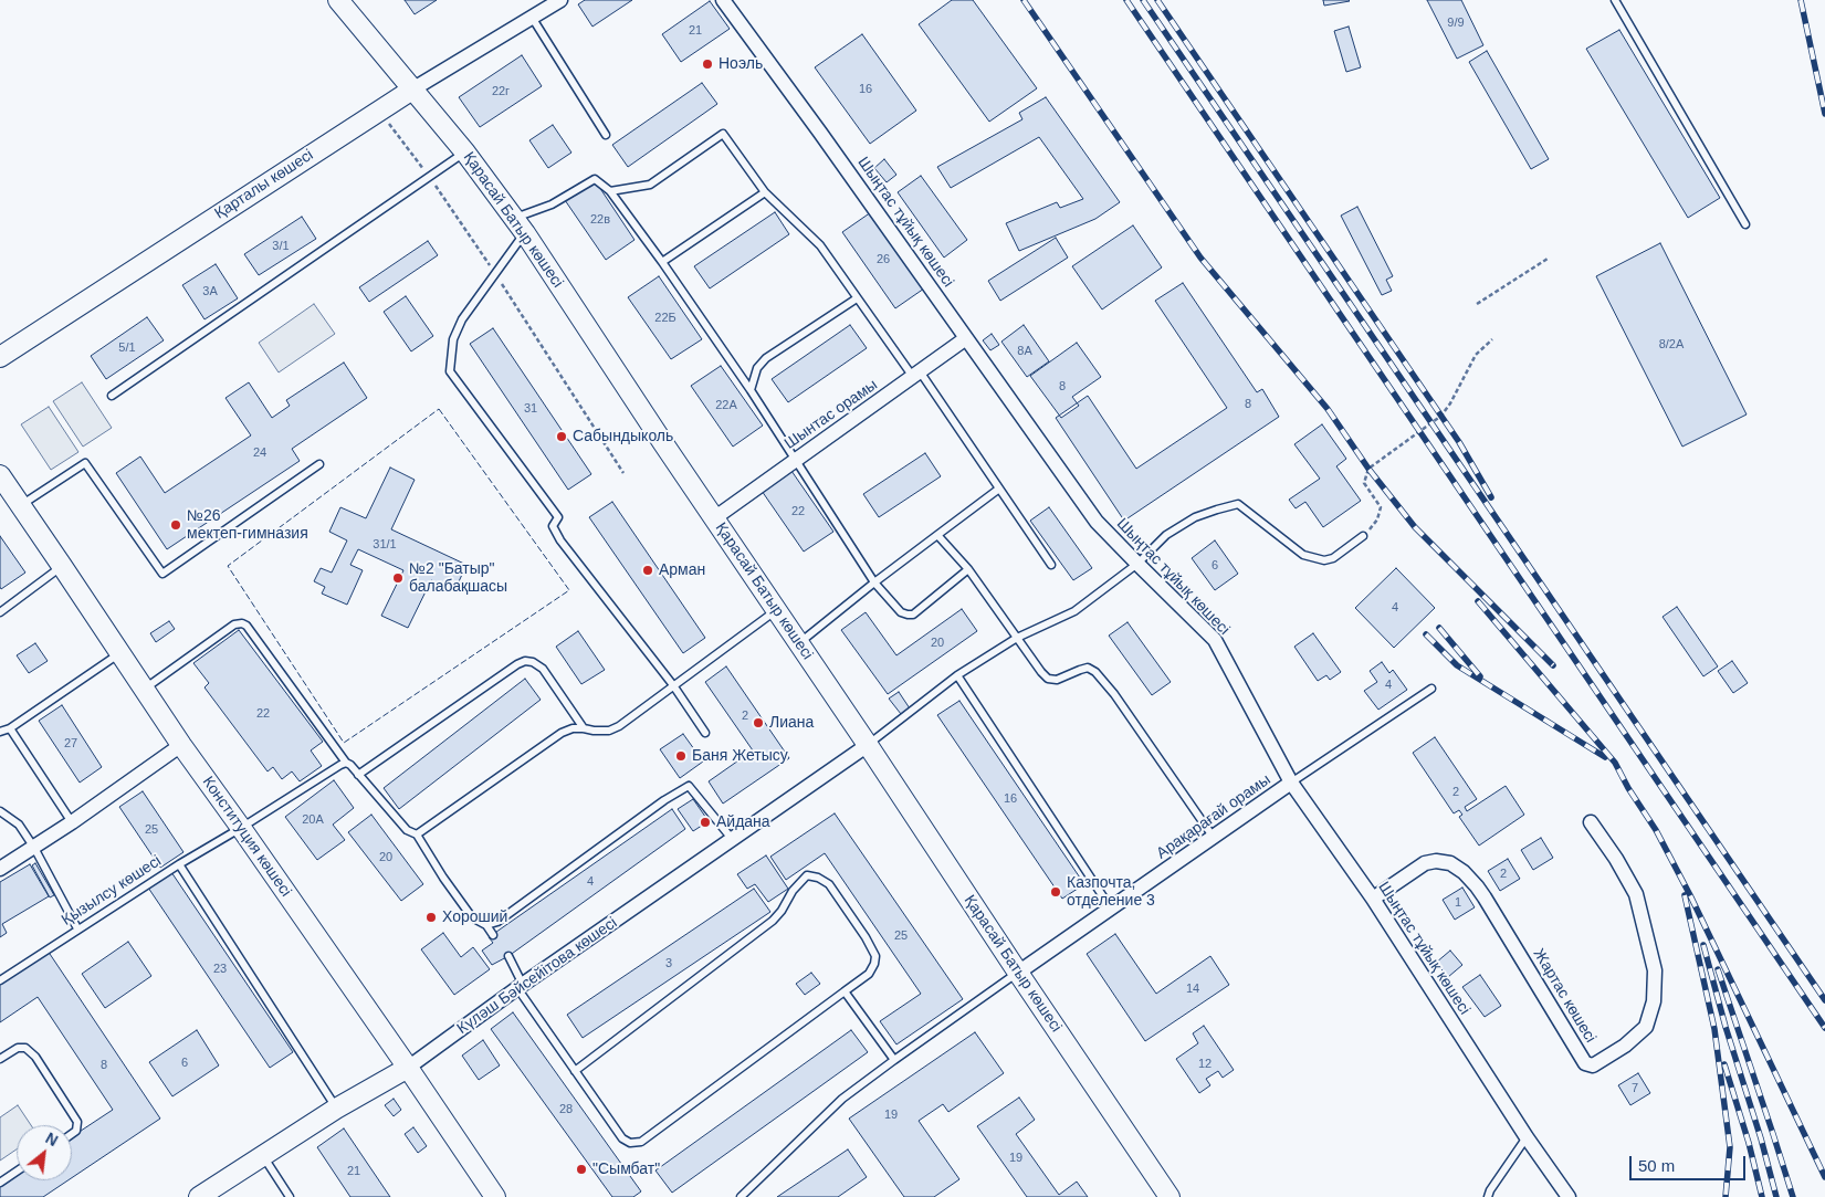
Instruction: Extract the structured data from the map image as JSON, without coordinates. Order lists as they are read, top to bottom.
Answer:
{
  "streets": {
    "street": [
      "Қарталы көшесі",
      "Қарасай Батыр көшесі",
      "Шыңтас тұйық көшесі",
      "Шынтас орамы",
      "Арақарағай орамы",
      "Конституция көшесі",
      "Күләш Бәйсейітова көшесі",
      "Жартас көшесі"
    ],
    "lane": ["Қызылсу көшесі"]
  },
  "crossings": [
    ["Қарталы көшесі", "Қарасай Батыр көшесі"],
    ["Қарасай Батыр көшесі", "Шынтас орамы"],
    ["Қарасай Батыр көшесі", "Арақарағай орамы"],
    ["Қарасай Батыр көшесі", "Күләш Бәйсейітова көшесі"],
    ["Шыңтас тұйық көшесі", "Шынтас орамы"],
    ["Шыңтас тұйық көшесі", "Арақарағай орамы"],
    ["Шыңтас тұйық көшесі", "Жартас көшесі"],
    ["Конституция көшесі", "Қызылсу көшесі"],
    ["Конституция көшесі", "Күләш Бәйсейітова көшесі"]
  ],
  "places": [
    "Ноэль",
    "Сабындыколь",
    "№26 мектеп-гимназия",
    "Арман",
    "№2 \"Батыр\" балабақшасы",
    "Лиана",
    "Баня Жетысу",
    "Айдана",
    "Казпочта, отделение 3",
    "Хороший",
    "\"Сымбат\""
  ],
  "house_numbers": [
    "9/9",
    "21",
    "16",
    "22г",
    "22в",
    "3/1",
    "26",
    "3А",
    "22Б",
    "8/2А",
    "5/1",
    "8А",
    "8",
    "8",
    "22А",
    "31",
    "24",
    "22",
    "31/1",
    "6",
    "4",
    "20",
    "4",
    "22",
    "2",
    "27",
    "2",
    "16",
    "20А",
    "25",
    "20",
    "2",
    "4",
    "1",
    "25",
    "3",
    "23",
    "14",
    "6",
    "12",
    "8",
    "7",
    "28",
    "19",
    "19",
    "21"
  ],
  "scale_bar": "50 m",
  "north": "top right"
}
